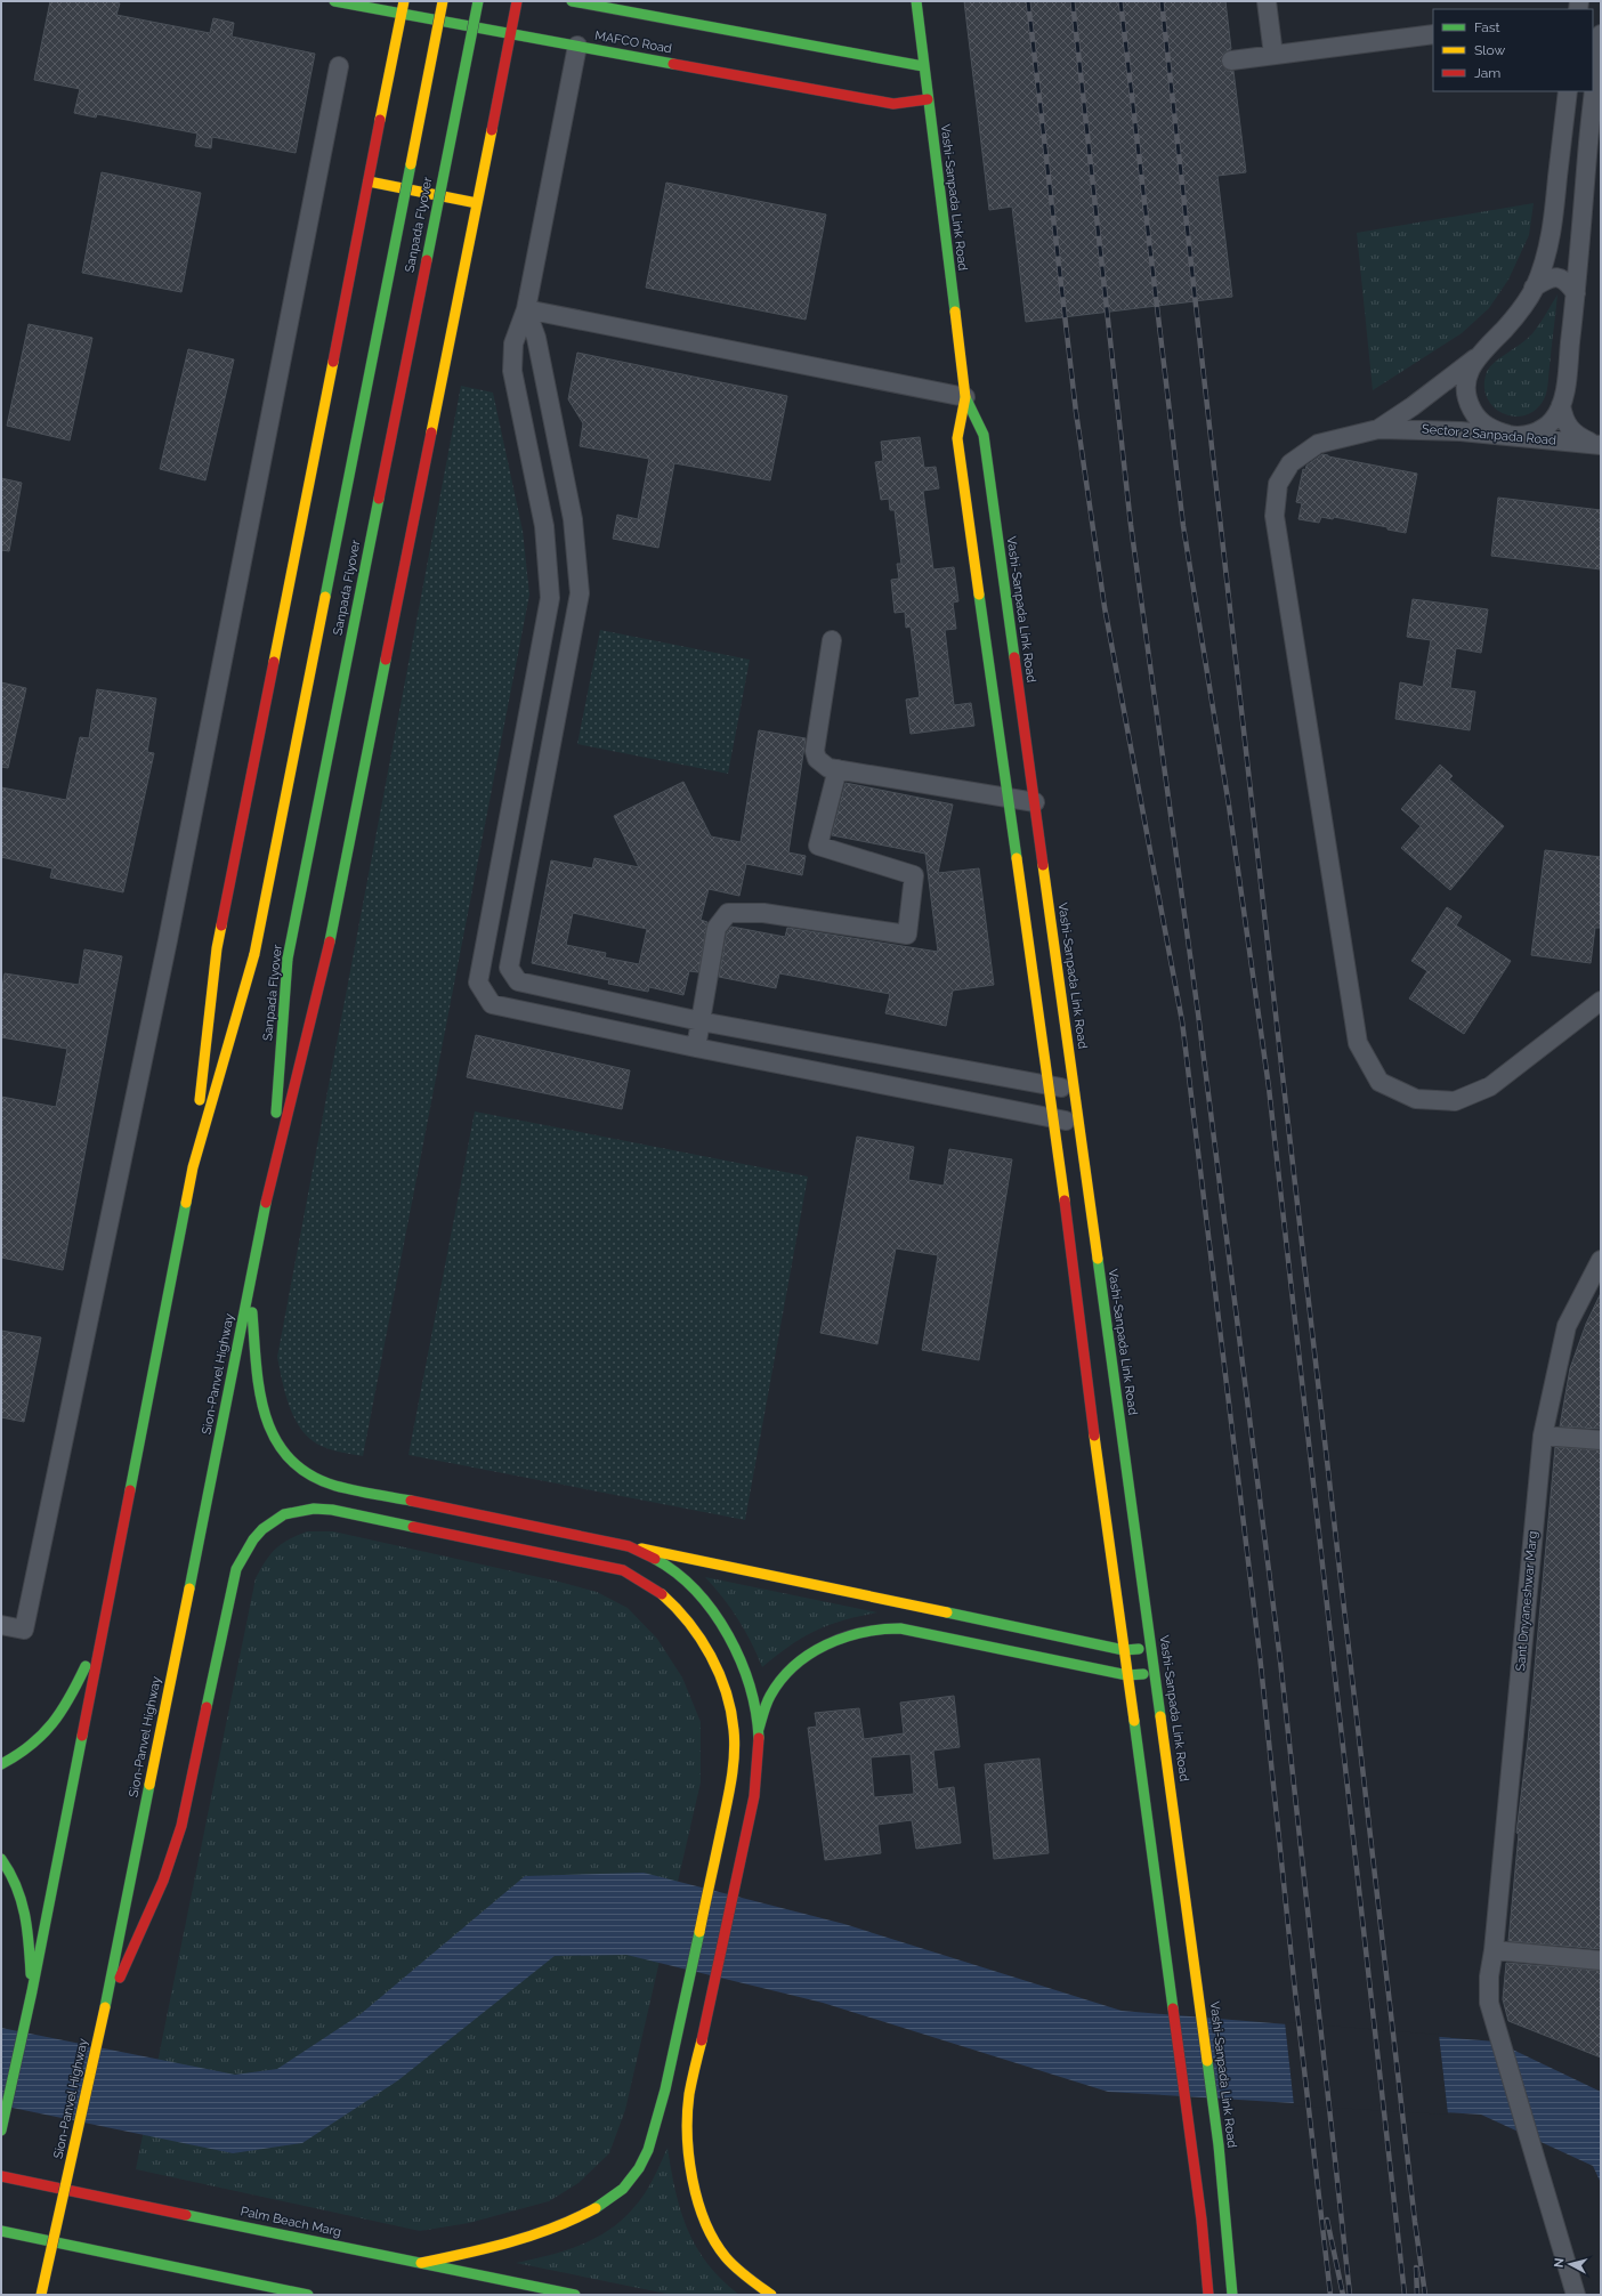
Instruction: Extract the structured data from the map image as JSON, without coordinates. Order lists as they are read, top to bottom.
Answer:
{
  "streets": {
    "main road": [
      "MAFCO Road",
      "Vashi-Sanpada Link Road",
      "Sanpada Flyover",
      "Sion-Panvel Highway",
      "Palm Beach Marg"
    ],
    "street": ["Sector 2 Sanpada Road", "Sant Dnyaneshwar Marg"]
  },
  "crossings": [
    ["MAFCO Road", "Vashi-Sanpada Link Road"],
    ["Sanpada Flyover", "Sion-Panvel Highway"]
  ],
  "legend": ["Fast", "Slow", "Jam"],
  "north": "left"
}
